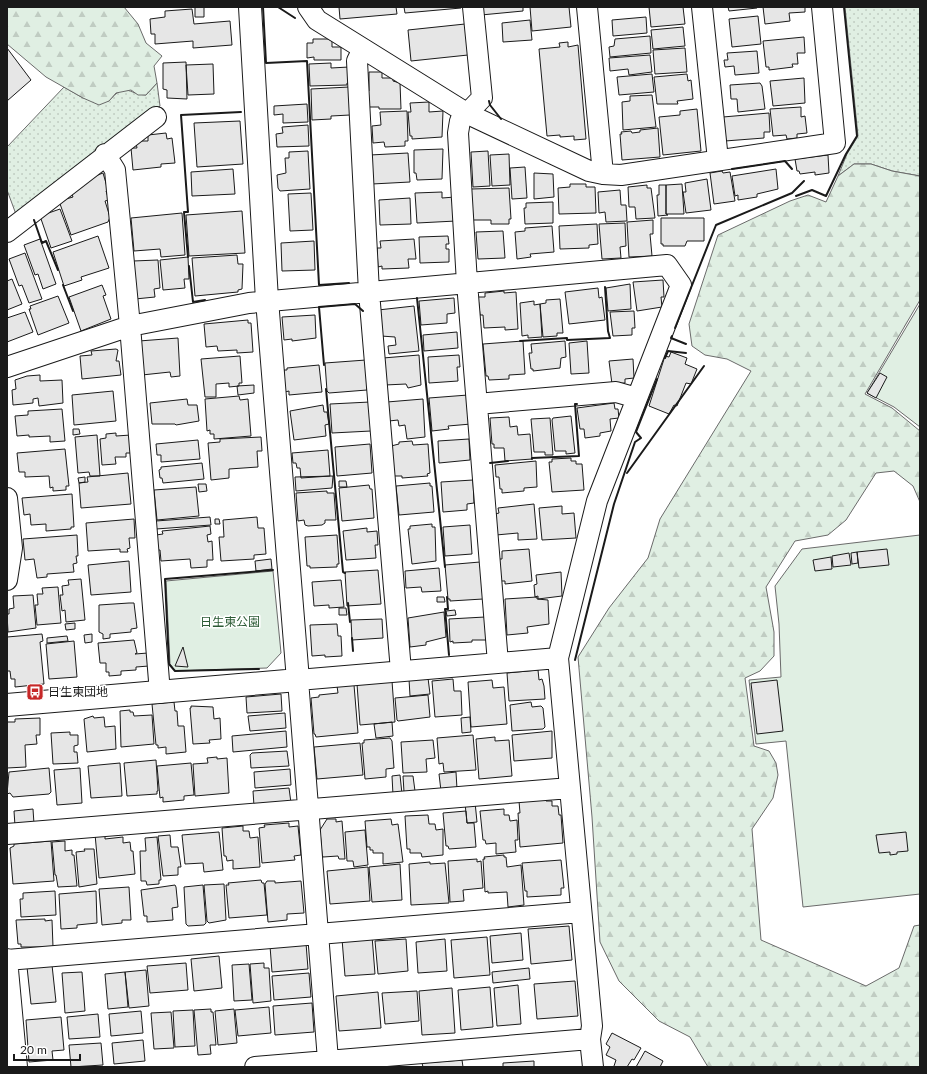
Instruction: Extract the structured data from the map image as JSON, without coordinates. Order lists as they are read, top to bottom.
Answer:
{
  "parks": ["日生東公園"],
  "places": {
    "bus stop": ["日生東団地"]
  },
  "scale_bar": "20 m"
}
